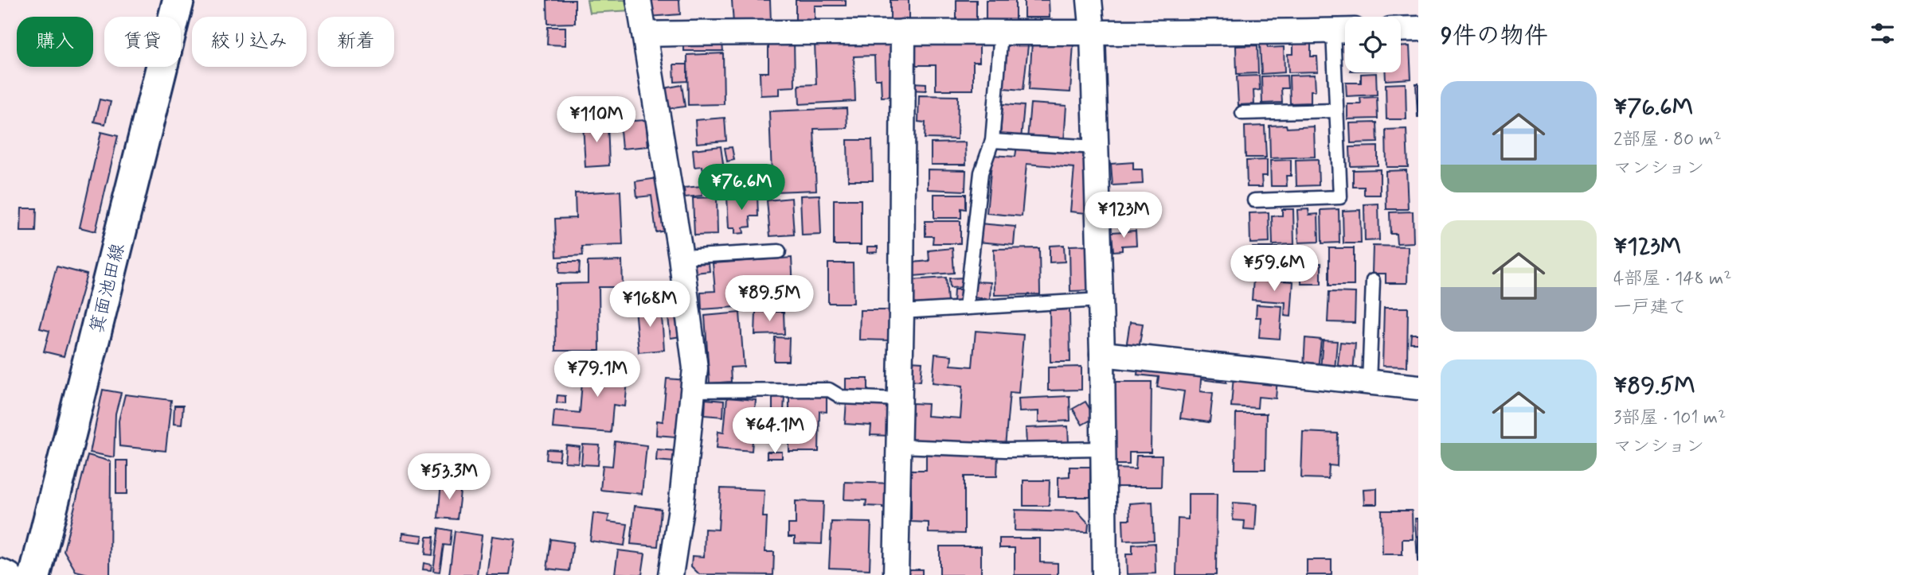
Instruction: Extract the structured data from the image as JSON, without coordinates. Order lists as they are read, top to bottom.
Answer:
{
  "streets": {
    "main road": ["箕面池田線"]
  },
  "page": {
    "heading": "9件の物件",
    "chip": [
      "購入",
      "賃貸",
      "絞り込み",
      "新着"
    ],
    "list": [
      {
        "name": "¥76.6M",
        "note": "2部屋 · 80 m² · マンション"
      },
      {
        "name": "¥123M",
        "note": "4部屋 · 148 m² · 一戸建て"
      },
      {
        "name": "¥89.5M",
        "note": "3部屋 · 101 m² · マンション"
      }
    ],
    "price": [
      "¥110M",
      "¥76.6M",
      "¥123M",
      "¥59.6M",
      "¥89.5M",
      "¥168M",
      "¥79.1M",
      "¥64.1M",
      "¥53.3M"
    ]
  }
}
